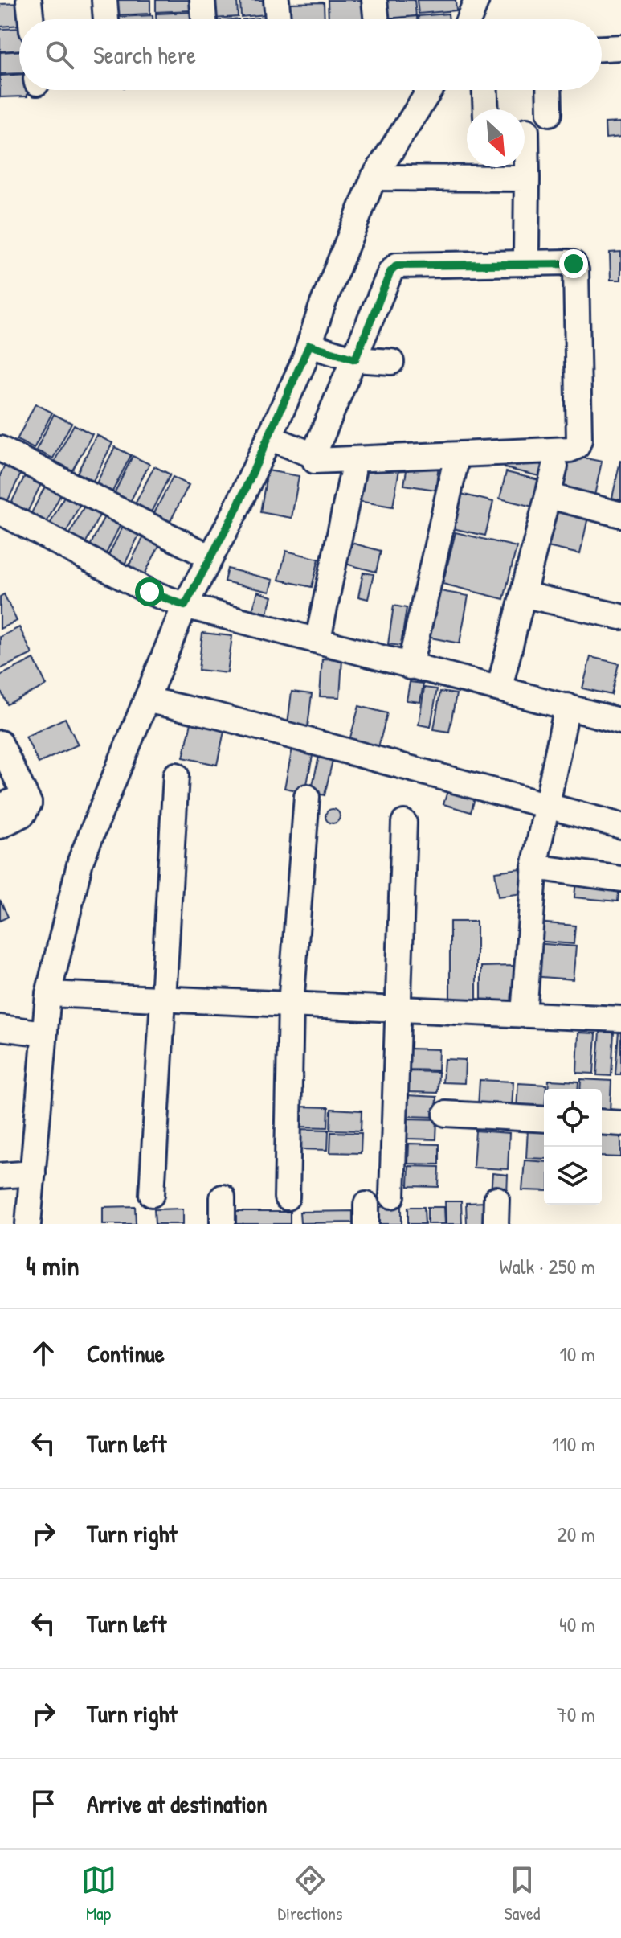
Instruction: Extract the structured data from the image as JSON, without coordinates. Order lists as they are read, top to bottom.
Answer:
{
  "north": "bottom right",
  "page": {
    "search": "Search here",
    "heading": ["4 min", "Walk · 250 m"],
    "list": [
      ["Continue", "10 m"],
      ["Turn left", "110 m"],
      ["Turn right", "20 m"],
      ["Turn left", "40 m"],
      ["Turn right", "70 m"],
      "Arrive at destination"
    ],
    "nav": ["Map", "Directions", "Saved"]
  }
}
